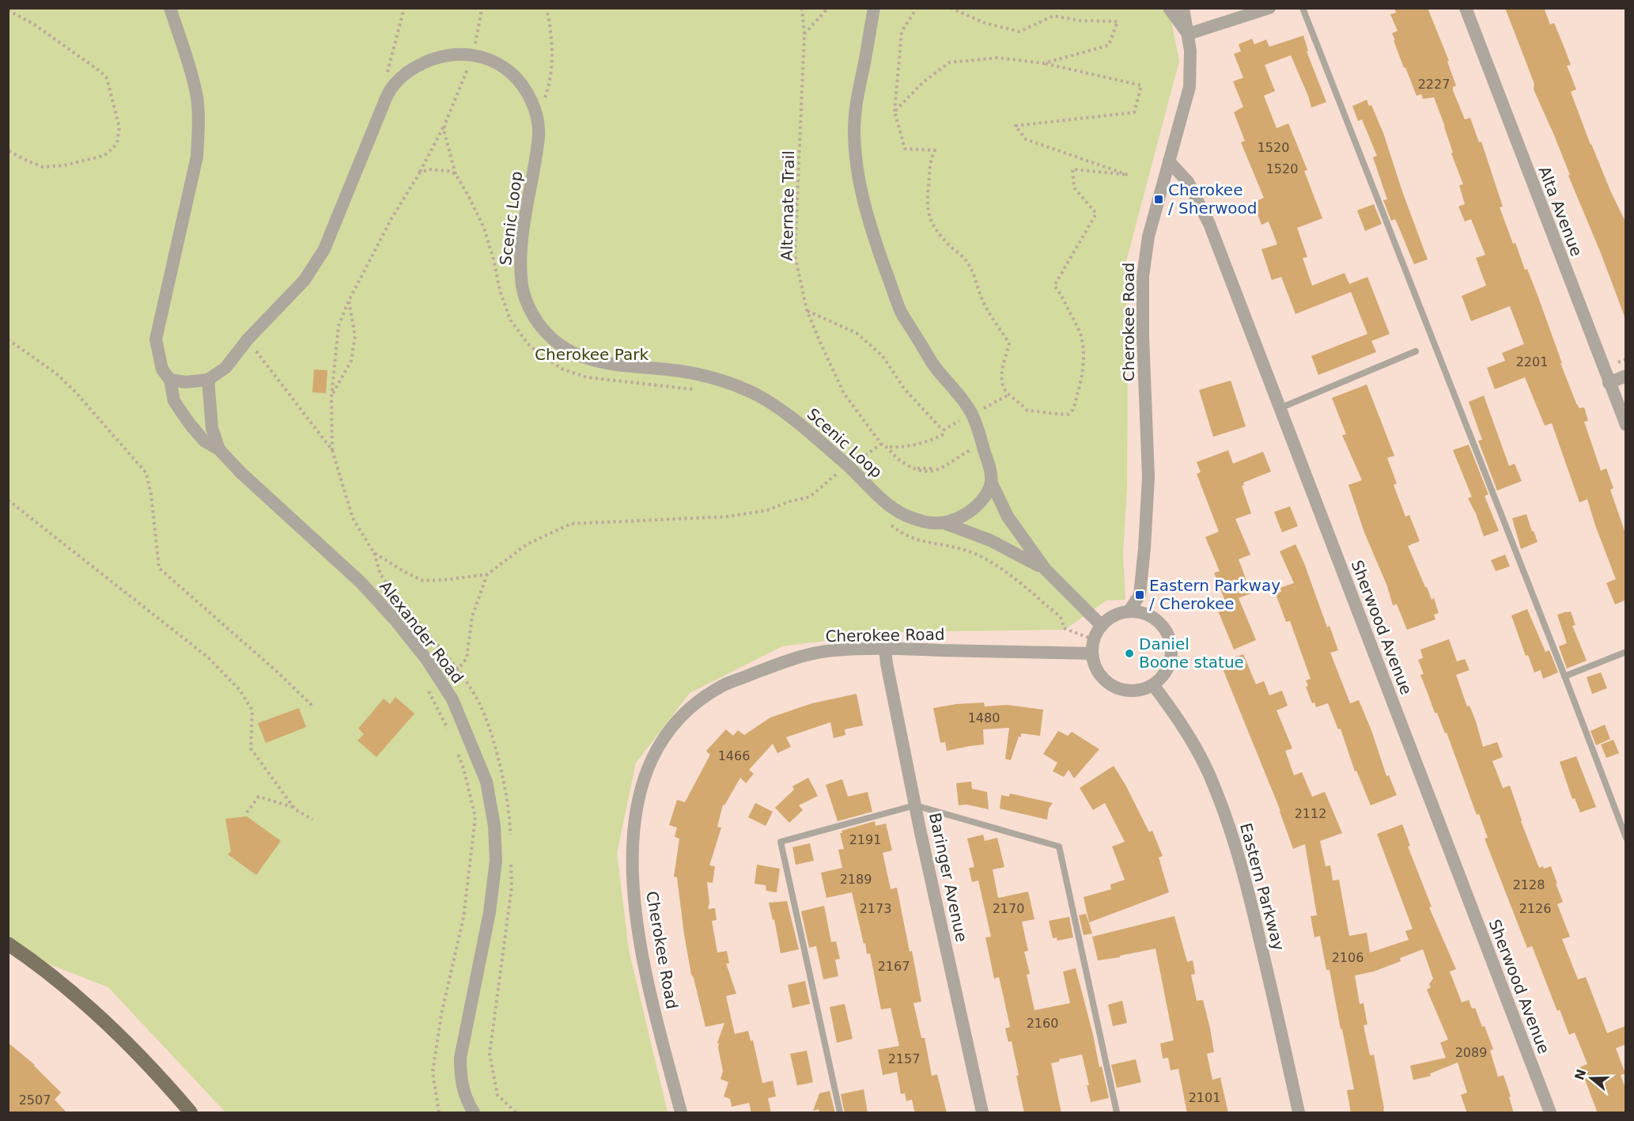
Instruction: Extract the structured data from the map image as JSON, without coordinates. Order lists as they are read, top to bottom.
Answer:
{
  "streets": {
    "street": [
      "Alta Avenue",
      "Scenic Loop",
      "Cherokee Road",
      "Sherwood Avenue",
      "Alexander Road",
      "Baringer Avenue",
      "Eastern Parkway"
    ],
    "path": ["Alternate Trail"]
  },
  "crossings": [
    ["Scenic Loop", "Alexander Road"],
    ["Cherokee Road", "Sherwood Avenue"],
    ["Cherokee Road", "Baringer Avenue"],
    ["Cherokee Road", "Eastern Parkway"]
  ],
  "parks": ["Cherokee Park"],
  "places": {
    "transit": ["Cherokee / Sherwood", "Eastern Parkway / Cherokee"],
    "other": ["Daniel Boone statue"]
  },
  "house_numbers": [
    "2227",
    "1520",
    "1520",
    "2201",
    "1480",
    "1466",
    "2112",
    "2191",
    "2189",
    "2128",
    "2173",
    "2170",
    "2126",
    "2106",
    "2167",
    "2160",
    "2089",
    "2157",
    "2101",
    "2507"
  ],
  "north": "left"
}
